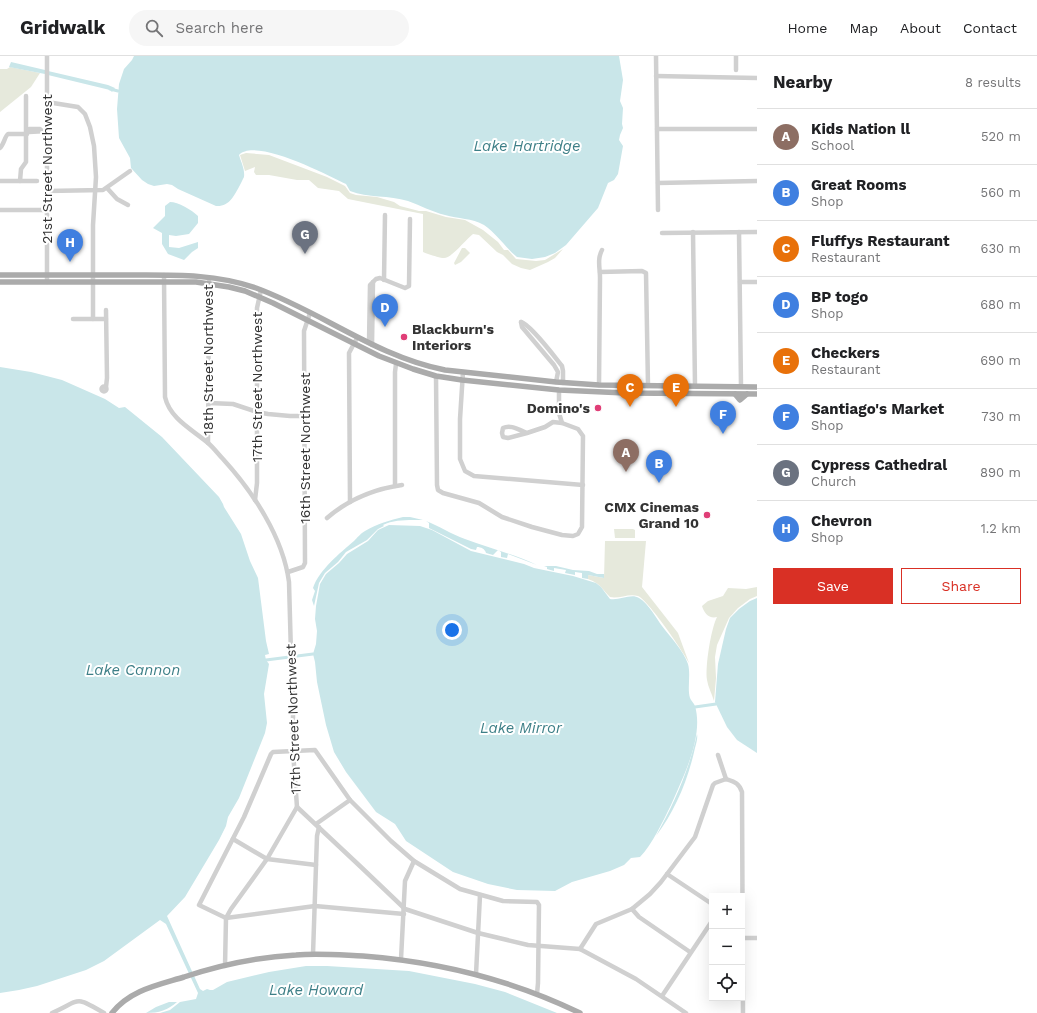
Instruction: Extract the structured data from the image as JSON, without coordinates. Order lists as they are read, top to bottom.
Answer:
{
  "streets": {
    "street": [
      "21st Street Northwest",
      "18th Street Northwest",
      "17th Street Northwest",
      "16th Street Northwest"
    ]
  },
  "crossings": [
    ["18th Street Northwest", "17th Street Northwest"],
    ["17th Street Northwest", "16th Street Northwest"]
  ],
  "water": [
    "Lake Hartridge",
    "Lake Cannon",
    "Lake Mirror",
    "Lake Howard"
  ],
  "places": ["Blackburn's Interiors", "Domino's", "CMX Cinemas Grand 10"],
  "page": {
    "header": "Gridwalk",
    "search": "Search here",
    "nav": [
      "Home",
      "Map",
      "About",
      "Contact"
    ],
    "heading": ["Nearby", "8 results"],
    "list": [
      {
        "mark": "A",
        "name": "Kids Nation ll",
        "note": "School",
        "value": "520 m"
      },
      {
        "mark": "B",
        "name": "Great Rooms",
        "note": "Shop",
        "value": "560 m"
      },
      {
        "mark": "C",
        "name": "Fluffys Restaurant",
        "note": "Restaurant",
        "value": "630 m"
      },
      {
        "mark": "D",
        "name": "BP togo",
        "note": "Shop",
        "value": "680 m"
      },
      {
        "mark": "E",
        "name": "Checkers",
        "note": "Restaurant",
        "value": "690 m"
      },
      {
        "mark": "F",
        "name": "Santiago's Market",
        "note": "Shop",
        "value": "730 m"
      },
      {
        "mark": "G",
        "name": "Cypress Cathedral",
        "note": "Church",
        "value": "890 m"
      },
      {
        "mark": "H",
        "name": "Chevron",
        "note": "Shop",
        "value": "1.2 km"
      }
    ],
    "pins": [
      "G",
      "H",
      "D",
      "C",
      "E",
      "F",
      "A",
      "B"
    ],
    "buttons": ["Save", "Share"],
    "map_buttons": ["+", "−"]
  }
}
